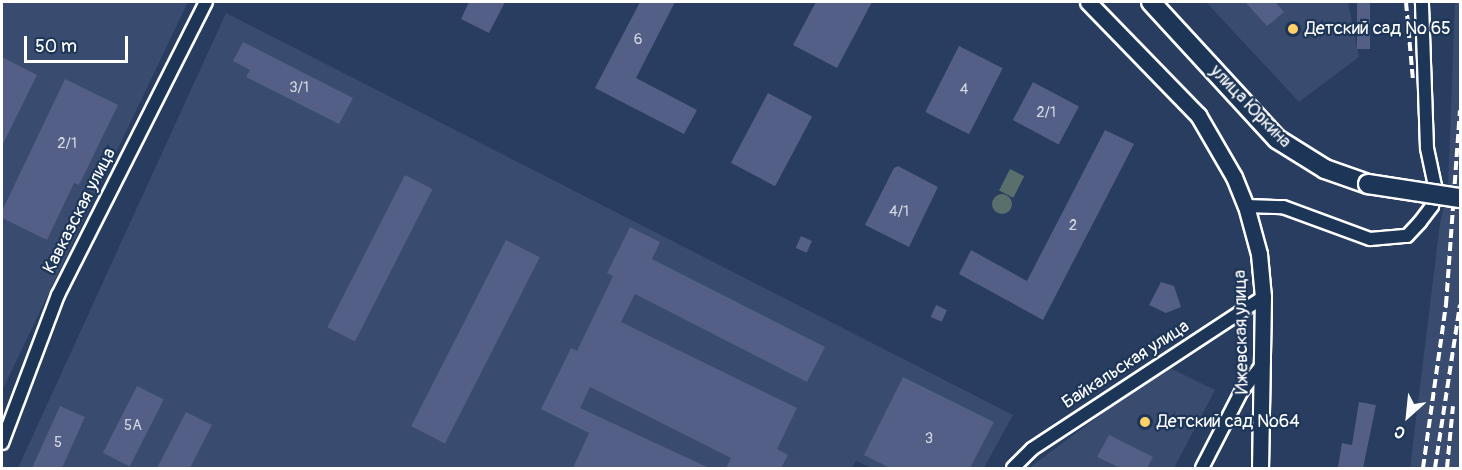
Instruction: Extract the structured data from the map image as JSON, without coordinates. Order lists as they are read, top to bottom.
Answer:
{
  "streets": {
    "main road": ["улица Юркина"],
    "street": ["Кавказская улица", "Ижевская улица", "Байкальская улица"]
  },
  "crossings": [
    ["Ижевская улица", "Байкальская улица"]
  ],
  "places": ["Детский сад № 65", "Детский сад №64"],
  "house_numbers": [
    "6",
    "3/1",
    "4",
    "2/1",
    "2/1",
    "4/1",
    "2",
    "5А",
    "3",
    "5"
  ],
  "scale_bar": "50 m",
  "north": "bottom left"
}
